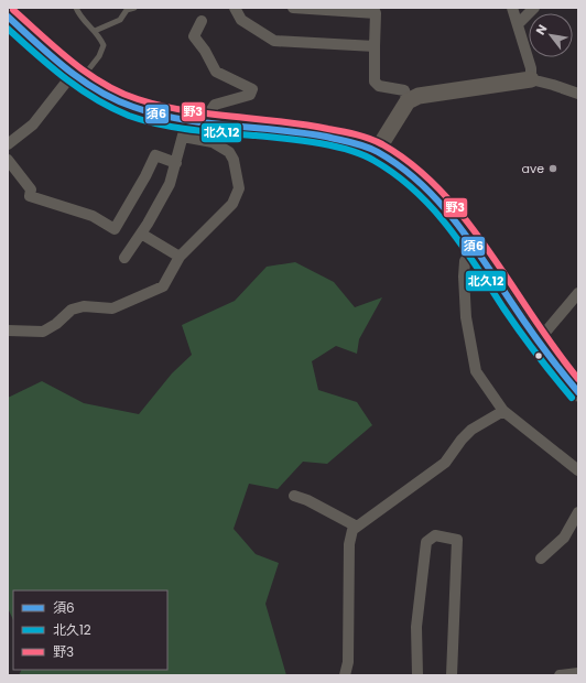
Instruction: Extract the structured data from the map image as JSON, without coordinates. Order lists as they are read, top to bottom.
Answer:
{
  "places": ["ave"],
  "lines": ["transit line 野3", "transit line 須6", "transit line 北久12"],
  "legend": ["須6", "北久12", "野3"],
  "north": "top left"
}
